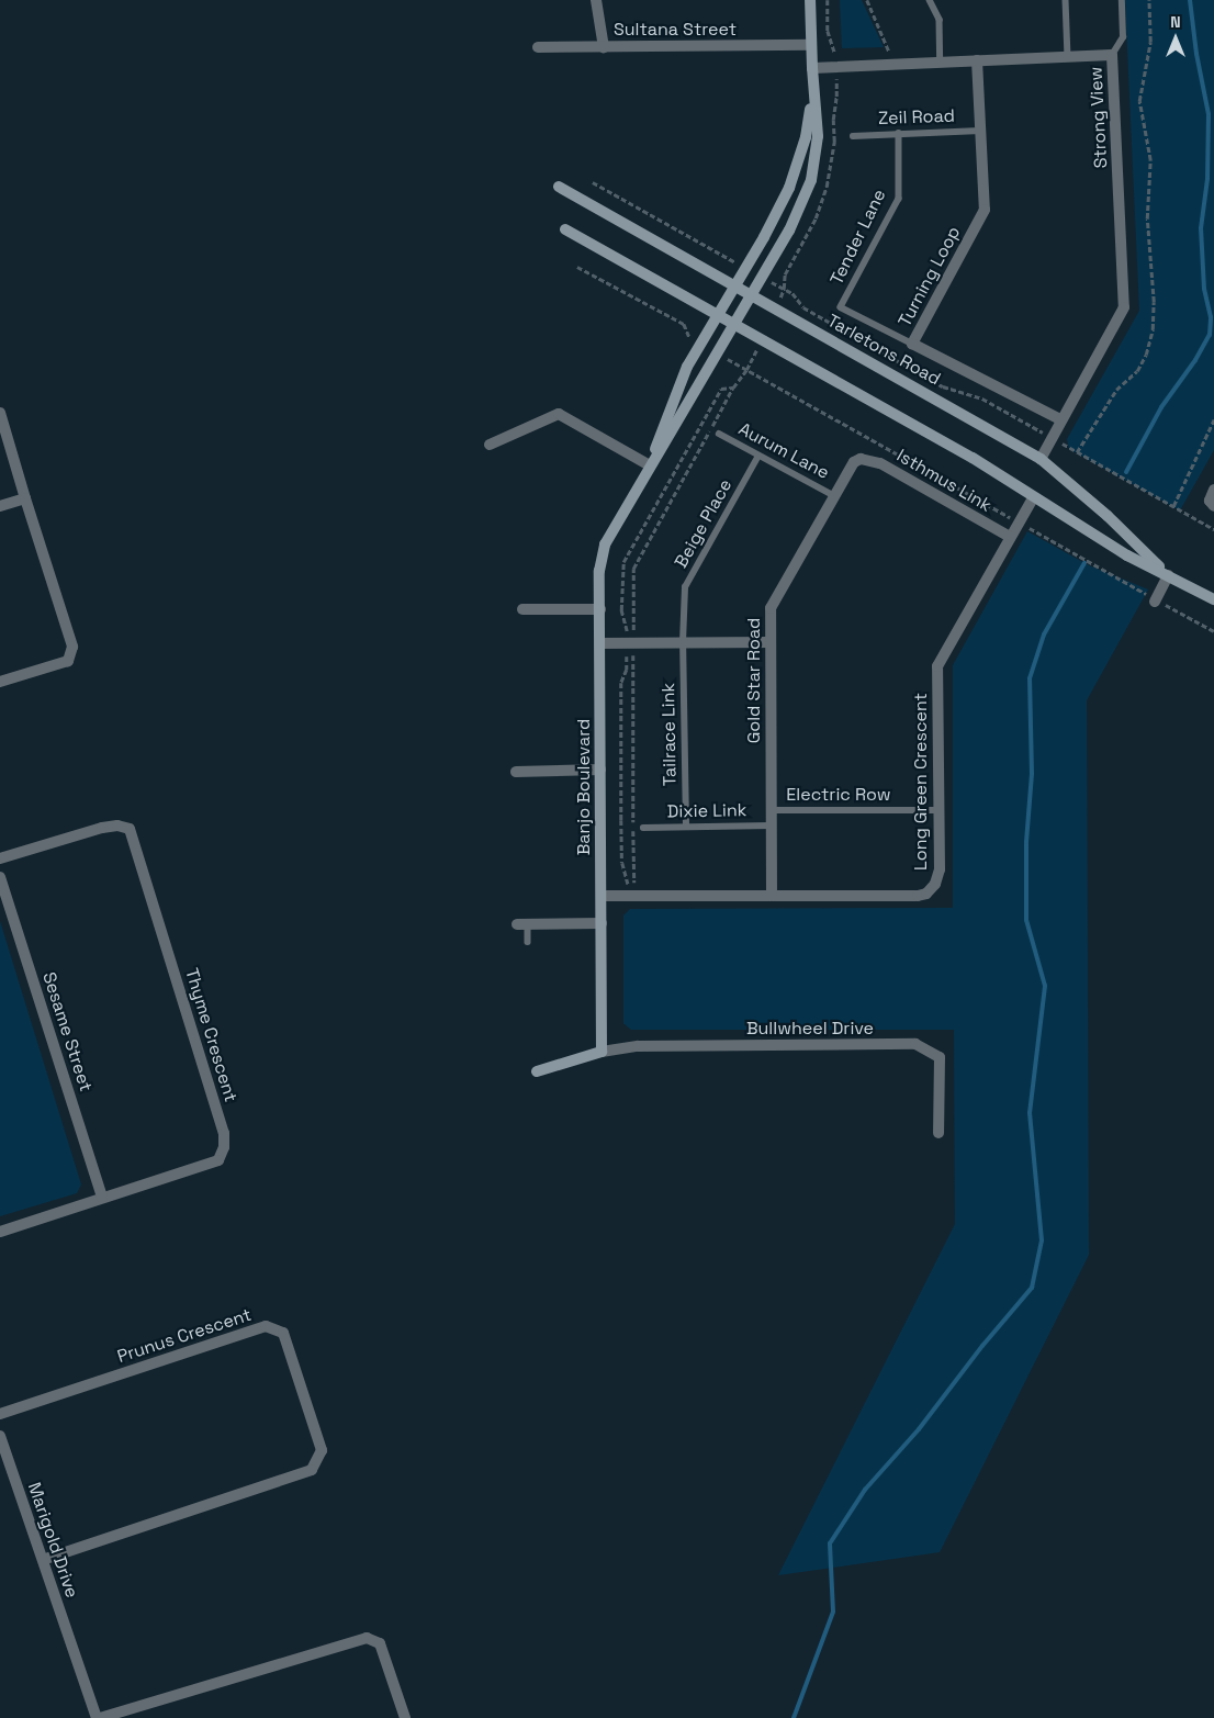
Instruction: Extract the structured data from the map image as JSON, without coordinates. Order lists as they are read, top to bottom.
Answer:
{
  "streets": {
    "street": [
      "Sultana Street",
      "Strong View",
      "Turning Loop",
      "Tarletons Road",
      "Isthmus Link",
      "Gold Star Road",
      "Long Green Crescent",
      "Banjo Boulevard",
      "Bullwheel Drive",
      "Sesame Street",
      "Thyme Crescent",
      "Prunus Crescent",
      "Marigold Drive"
    ],
    "lane": [
      "Zeil Road",
      "Tender Lane",
      "Aurum Lane",
      "Beige Place",
      "Tailrace Link",
      "Electric Row",
      "Dixie Link"
    ]
  },
  "crossings": [
    ["Zeil Road", "Tender Lane"],
    ["Zeil Road", "Turning Loop"],
    ["Strong View", "Turning Loop"],
    ["Strong View", "Tarletons Road"],
    ["Tender Lane", "Turning Loop"],
    ["Tarletons Road", "Long Green Crescent"],
    ["Tarletons Road", "Banjo Boulevard"],
    ["Aurum Lane", "Beige Place"],
    ["Aurum Lane", "Gold Star Road"],
    ["Isthmus Link", "Gold Star Road"],
    ["Isthmus Link", "Long Green Crescent"],
    ["Beige Place", "Tailrace Link"],
    ["Gold Star Road", "Long Green Crescent"],
    ["Gold Star Road", "Electric Row"],
    ["Gold Star Road", "Dixie Link"],
    ["Tailrace Link", "Dixie Link"],
    ["Long Green Crescent", "Banjo Boulevard"],
    ["Long Green Crescent", "Electric Row"],
    ["Banjo Boulevard", "Bullwheel Drive"],
    ["Sesame Street", "Thyme Crescent"],
    ["Prunus Crescent", "Marigold Drive"]
  ],
  "north": "top"
}
